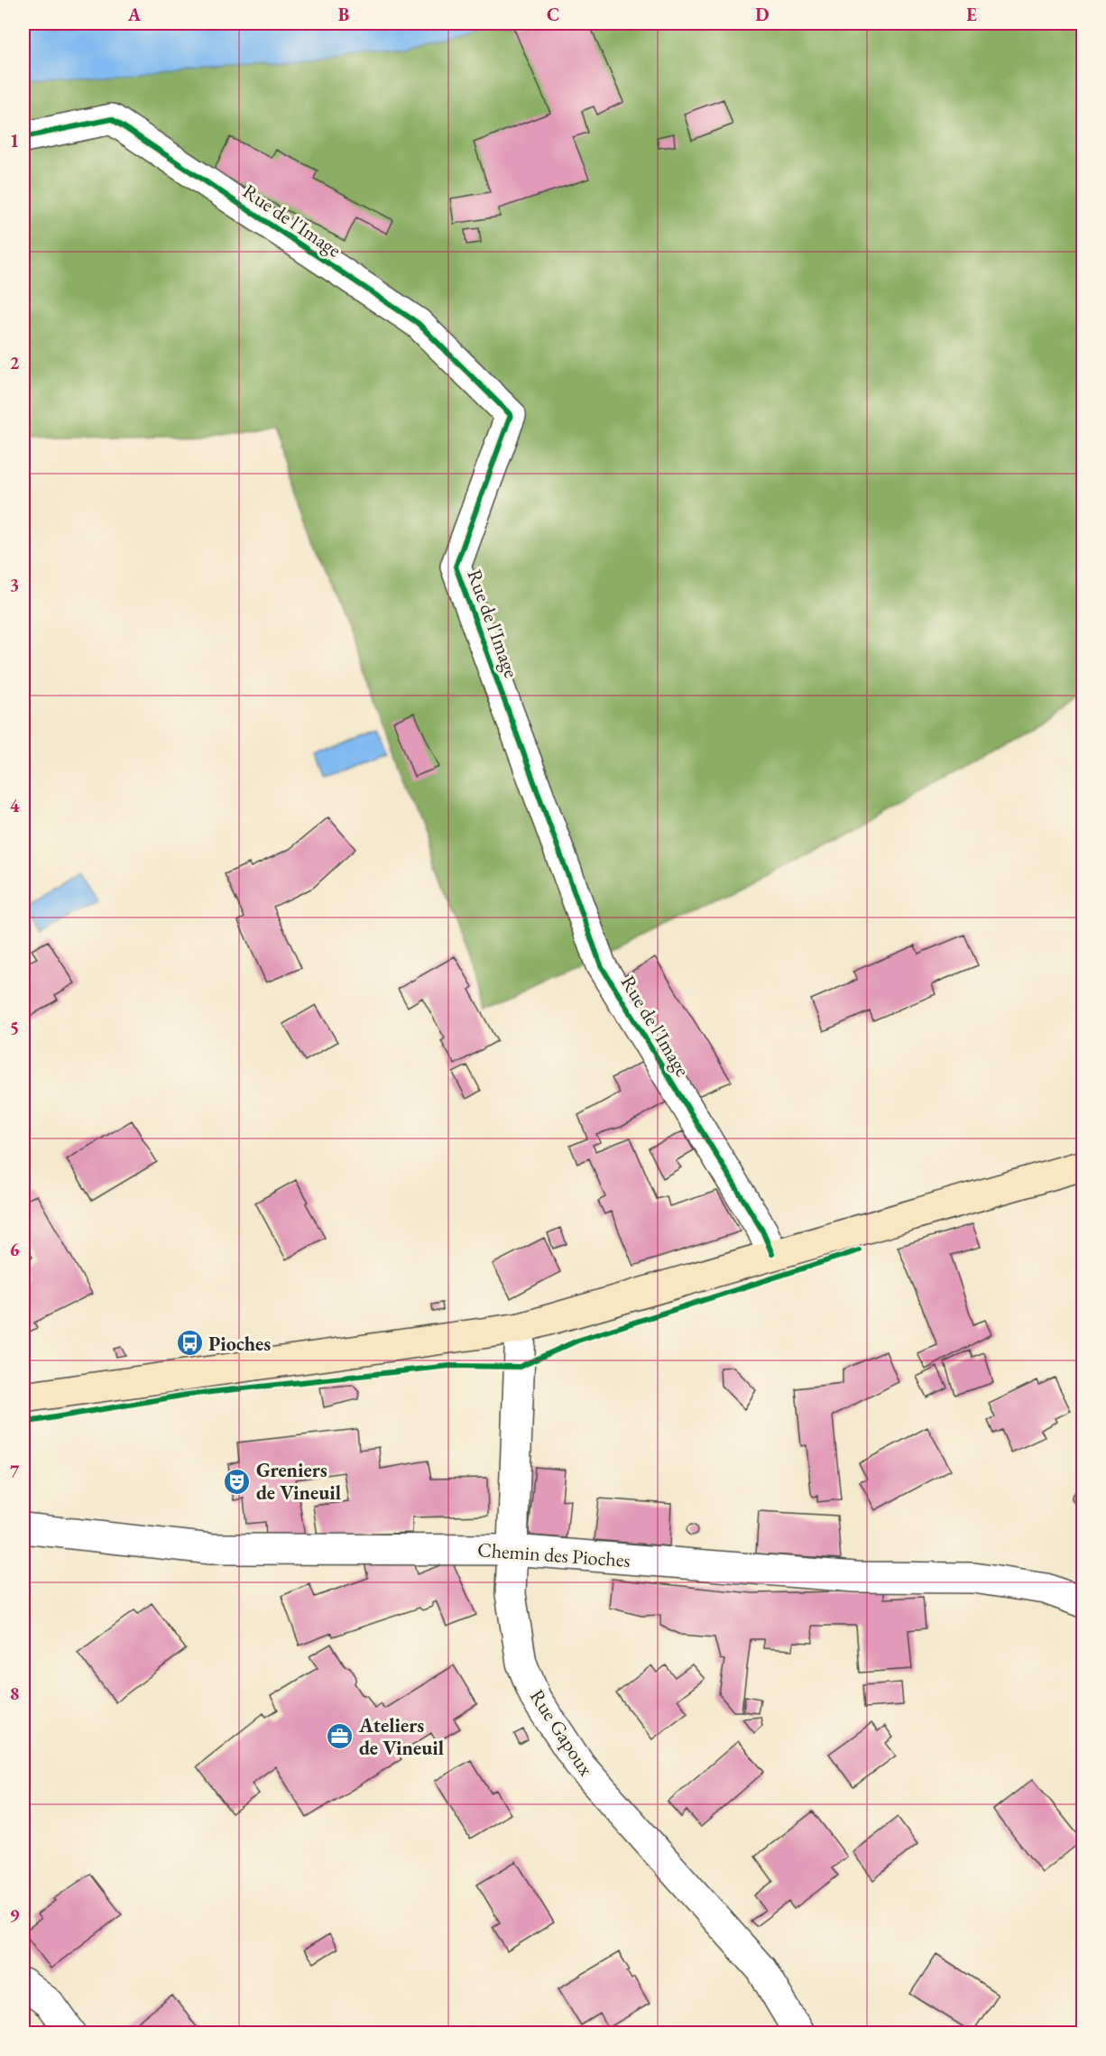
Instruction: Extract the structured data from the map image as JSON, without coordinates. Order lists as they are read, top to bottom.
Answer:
{
  "streets": {
    "street": ["Rue de l'Image", "Chemin des Pioches", "Rue Gapoux"]
  },
  "crossings": [
    ["Chemin des Pioches", "Rue Gapoux"]
  ],
  "places": {
    "bus stop": ["Pioches"],
    "theatre": ["Greniers de Vineuil"],
    "office": ["Ateliers de Vineuil"]
  },
  "grid": {
    "columns": [
      "A",
      "B",
      "C",
      "D",
      "E"
    ],
    "rows": [
      "1",
      "2",
      "3",
      "4",
      "5",
      "6",
      "7",
      "8",
      "9"
    ]
  }
}
